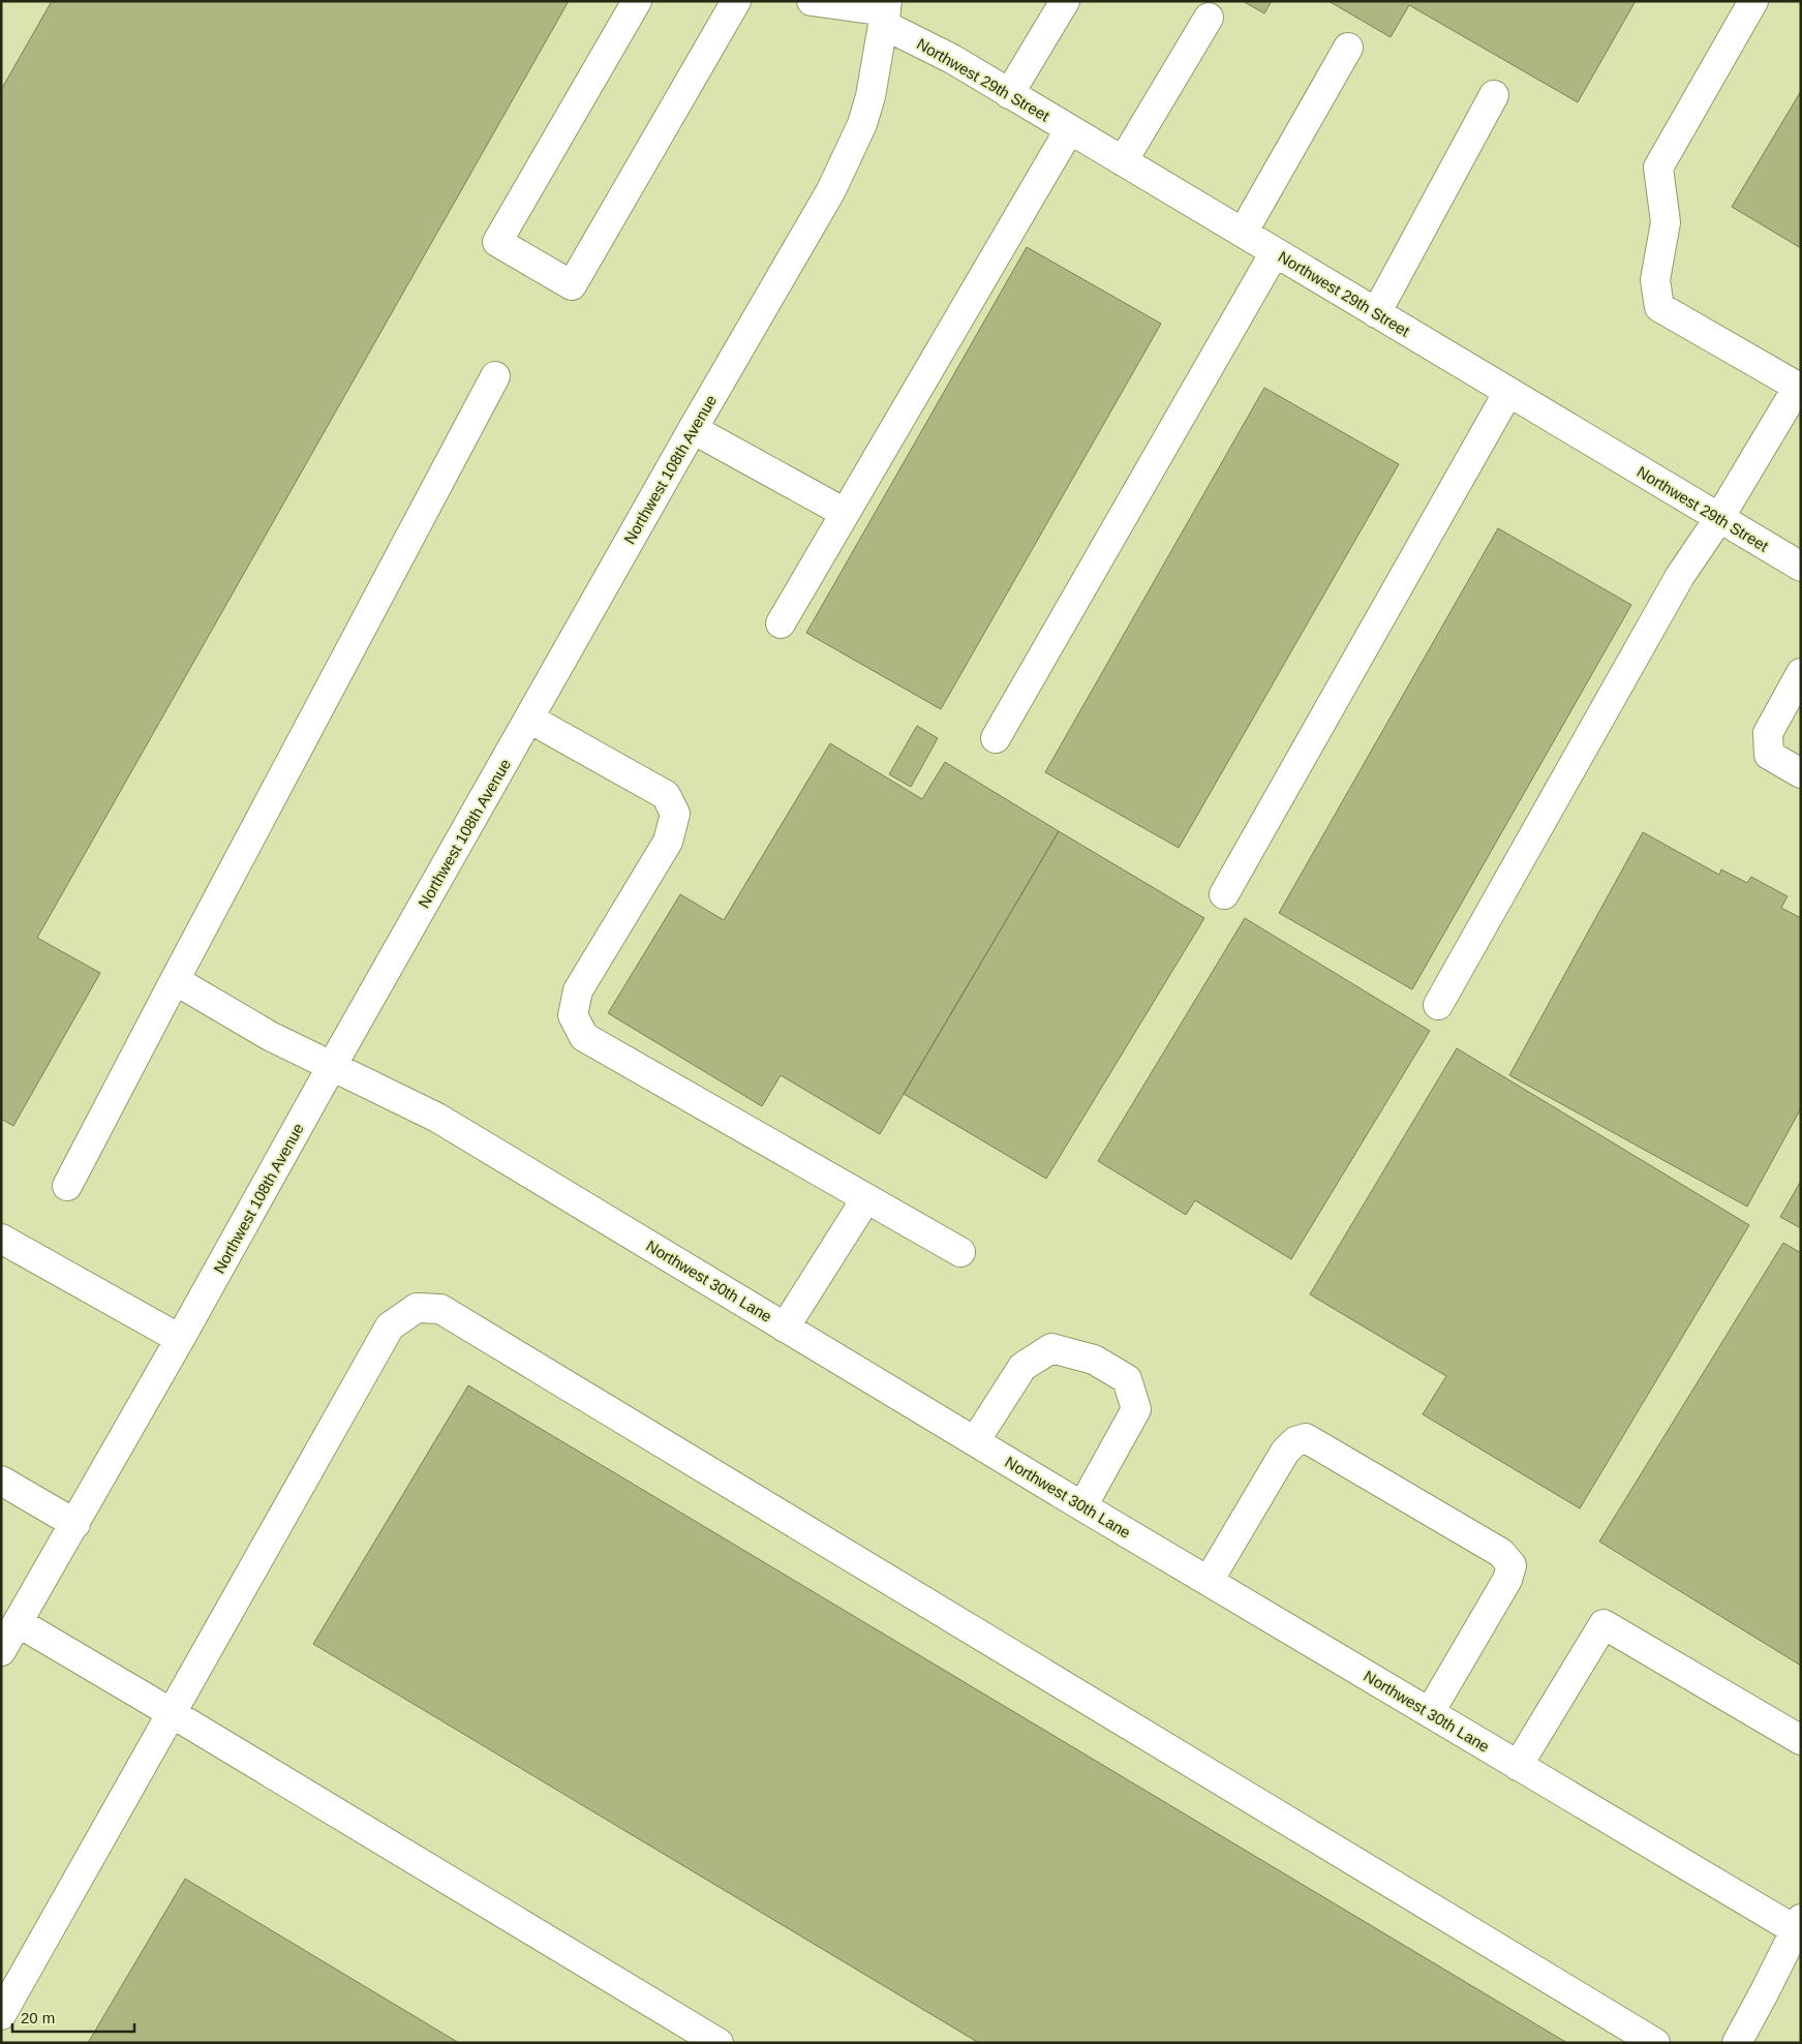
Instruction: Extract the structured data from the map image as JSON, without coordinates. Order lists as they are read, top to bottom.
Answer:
{
  "streets": {
    "street": ["Northwest 29th Street", "Northwest 108th Avenue", "Northwest 30th Lane"]
  },
  "crossings": [
    ["Northwest 29th Street", "Northwest 108th Avenue"],
    ["Northwest 108th Avenue", "Northwest 30th Lane"]
  ],
  "scale_bar": "20 m"
}
